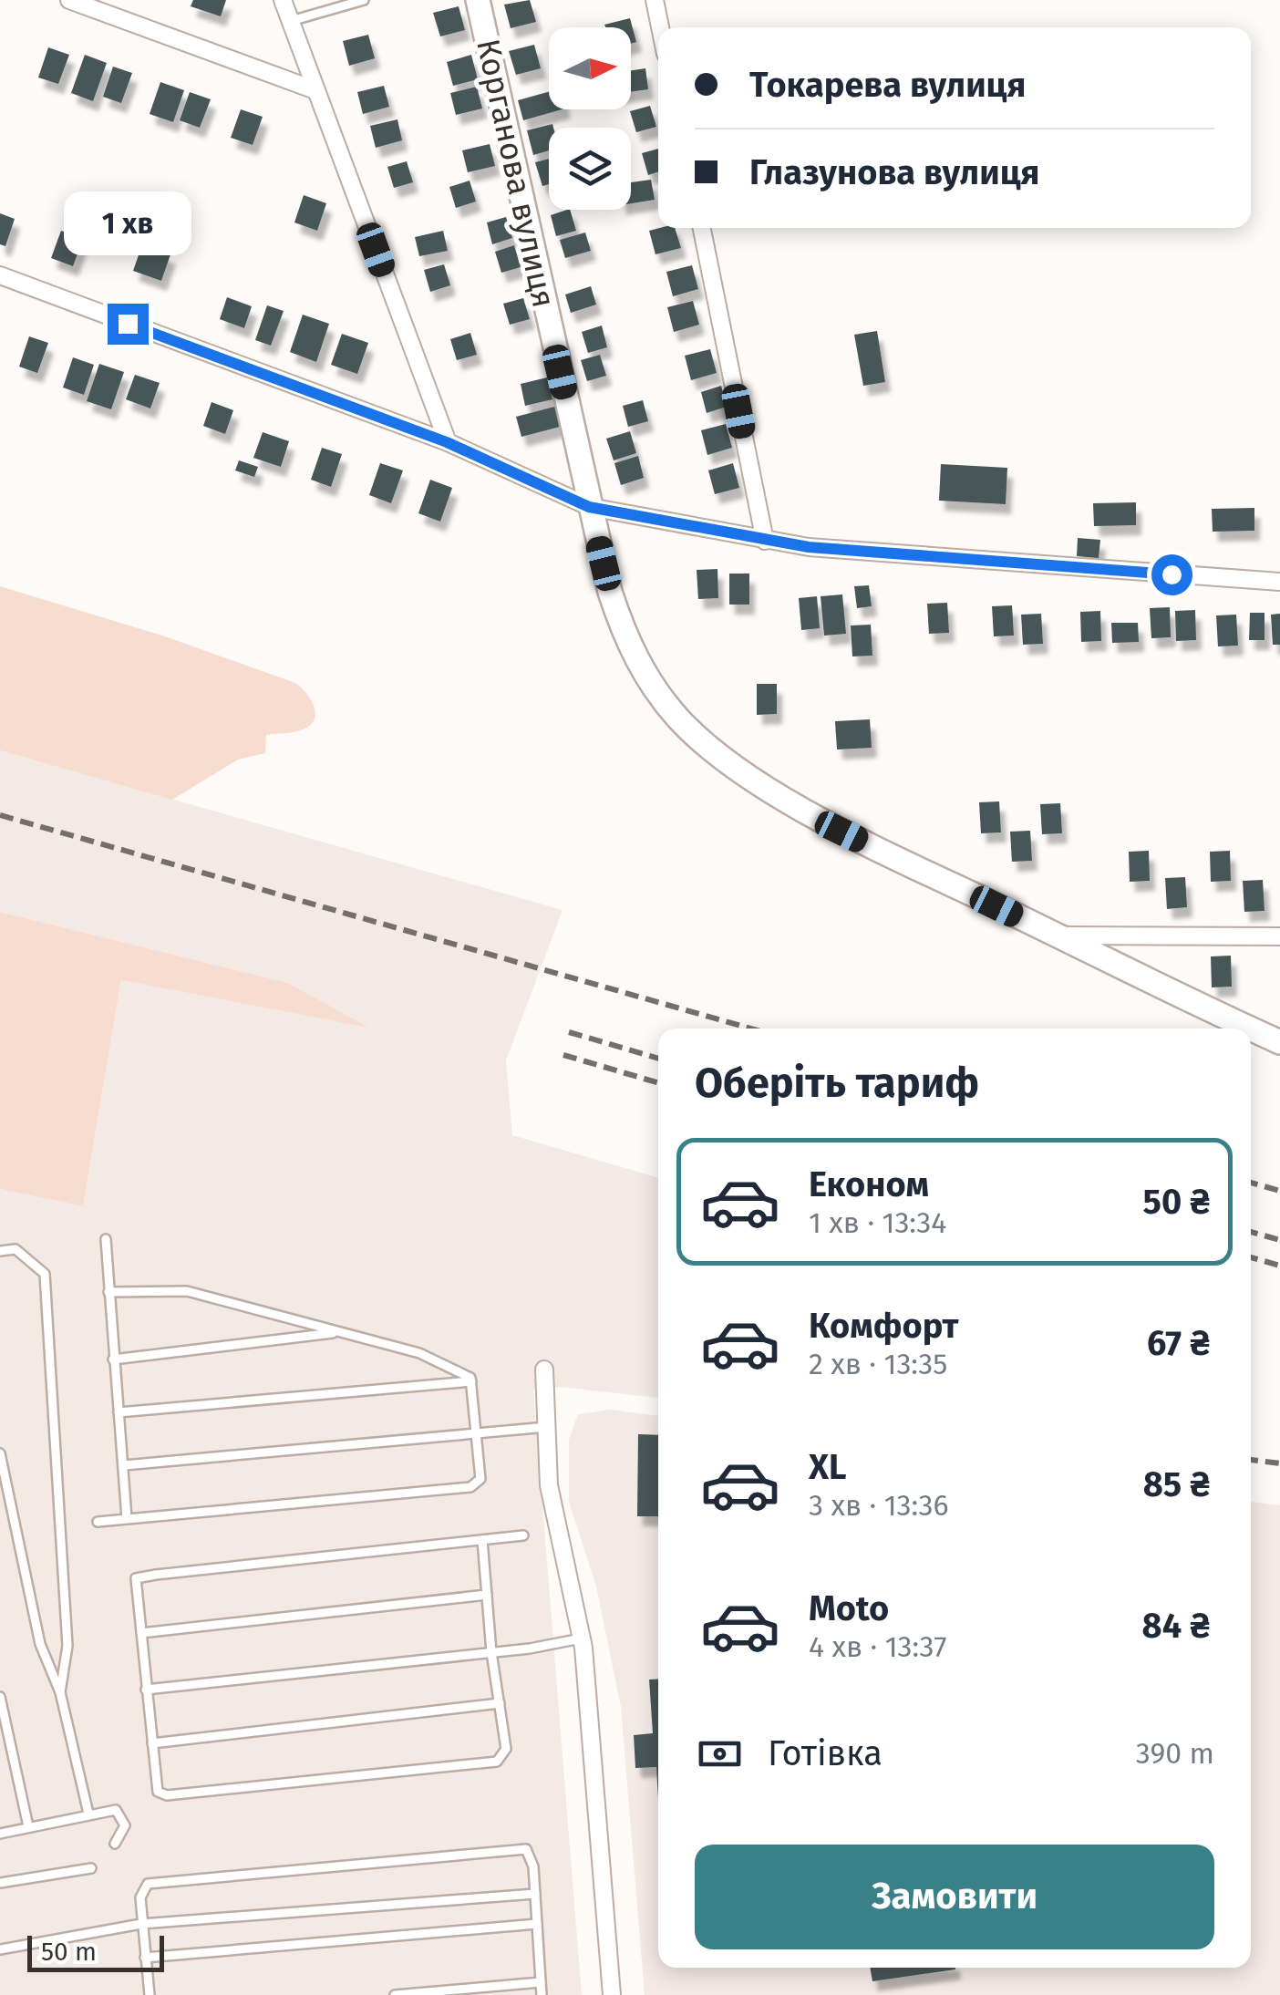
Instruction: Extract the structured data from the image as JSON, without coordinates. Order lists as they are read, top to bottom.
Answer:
{
  "streets": {
    "main road": ["Корганова вулиця"]
  },
  "scale_bar": "50 m",
  "north": "right",
  "page": {
    "banner": ["Токарева вулиця", "Глазунова вулиця"],
    "bubble": "1 хв",
    "heading": "Оберіть тариф",
    "list": [
      {
        "name": "Економ",
        "note": "1 хв · 13:34",
        "value": "50 ₴"
      },
      {
        "name": "Комфорт",
        "note": "2 хв · 13:35",
        "value": "67 ₴"
      },
      {
        "name": "XL",
        "note": "3 хв · 13:36",
        "value": "85 ₴"
      },
      {
        "name": "Moto",
        "note": "4 хв · 13:37",
        "value": "84 ₴"
      }
    ],
    "pay": ["Готівка", "390 m"],
    "buttons": "Замовити",
    "scale": "50 m"
  }
}
